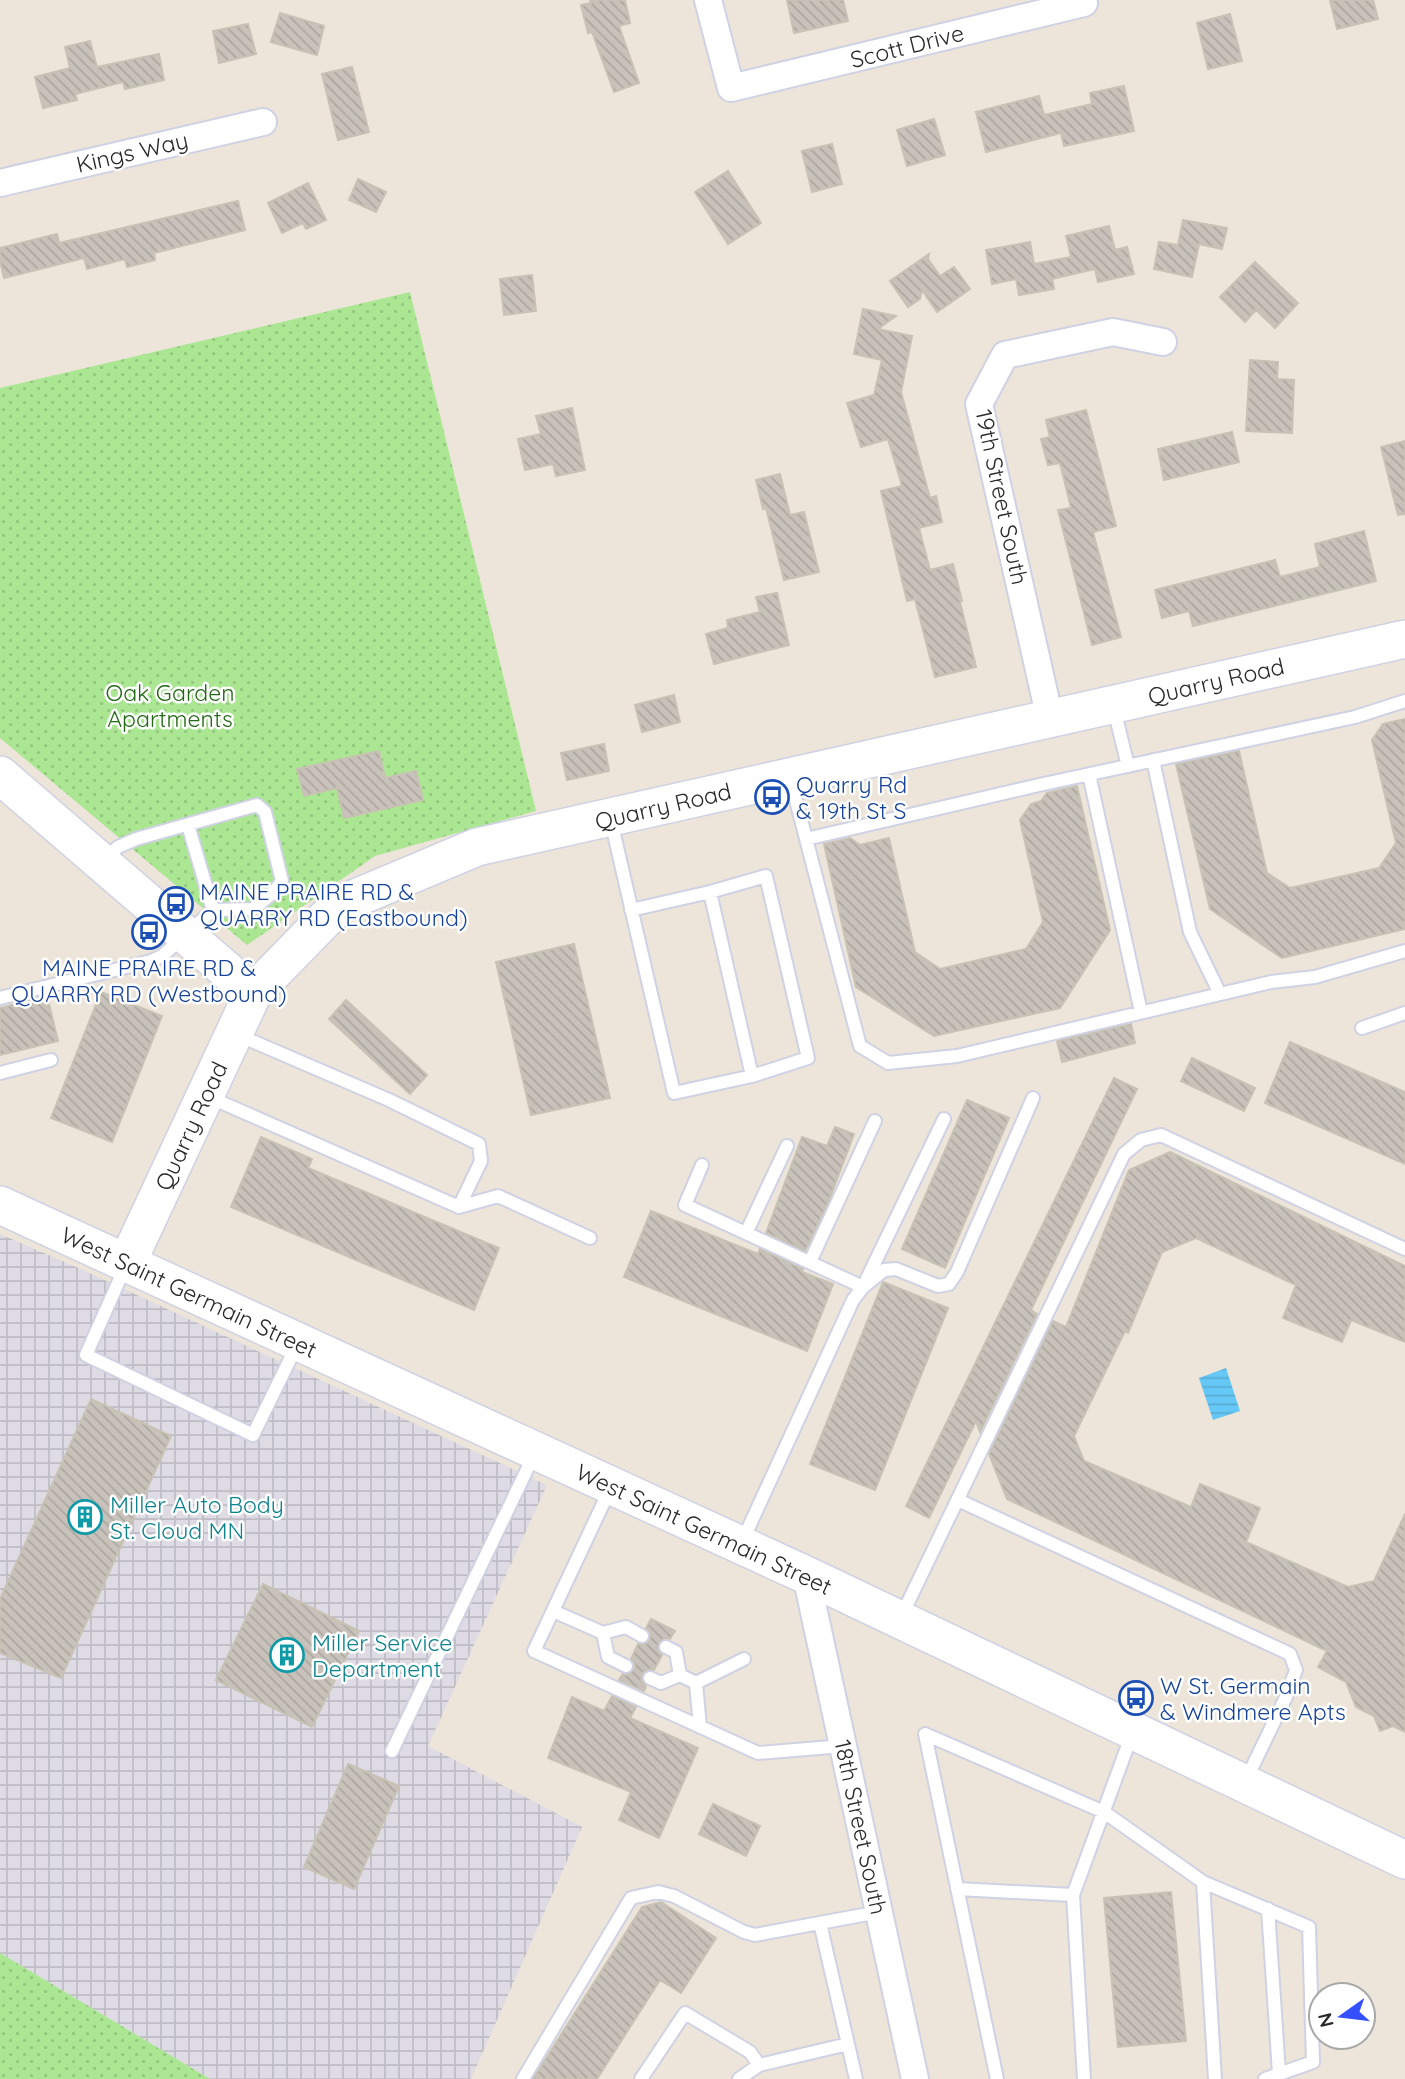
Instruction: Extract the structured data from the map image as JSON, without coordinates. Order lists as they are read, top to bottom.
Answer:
{
  "streets": {
    "street": [
      "Scott Drive",
      "Kings Way",
      "19th Street South",
      "Quarry Road",
      "West Saint Germain Street",
      "18th Street South"
    ]
  },
  "crossings": [
    ["19th Street South", "Quarry Road"],
    ["Quarry Road", "West Saint Germain Street"],
    ["West Saint Germain Street", "18th Street South"]
  ],
  "parks": ["Oak Garden Apartments"],
  "places": {
    "bus stop": [
      "Quarry Rd & 19th St S",
      "MAINE PRAIRE RD & QUARRY RD (Eastbound)",
      "MAINE PRAIRE RD & QUARRY RD (Westbound)",
      "W St. Germain & Windmere Apts"
    ],
    "building": ["Miller Auto Body St. Cloud MN", "Miller Service Department"]
  },
  "north": "left"
}
